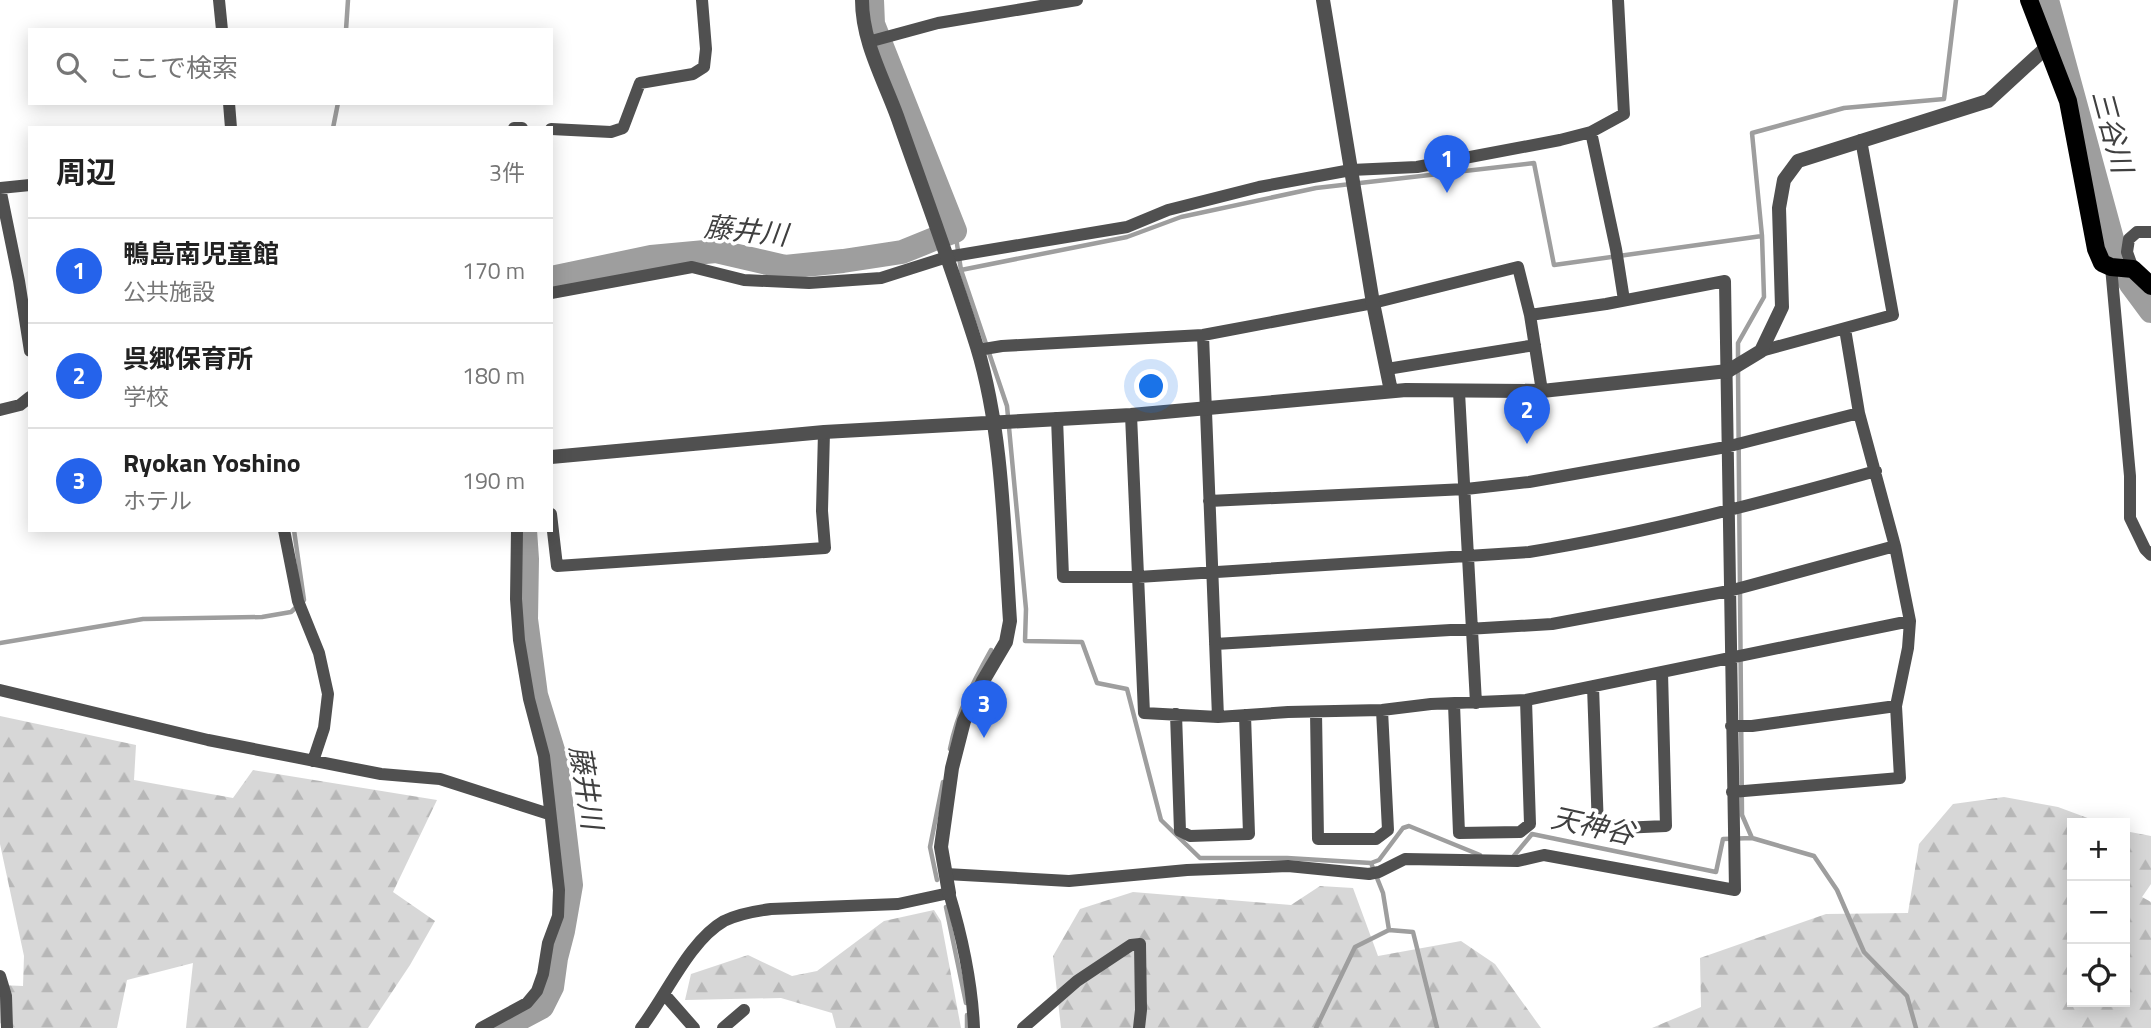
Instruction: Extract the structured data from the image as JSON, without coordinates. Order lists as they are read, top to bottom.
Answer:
{
  "water": ["三谷川", "藤井川", "天神谷"],
  "page": {
    "search": "ここで検索",
    "heading": ["周辺", "3件"],
    "pins": ["1", "2", "3"],
    "list": [
      {
        "mark": "1",
        "name": "鴨島南児童館",
        "note": "公共施設",
        "value": "170 m"
      },
      {
        "mark": "2",
        "name": "呉郷保育所",
        "note": "学校",
        "value": "180 m"
      },
      {
        "mark": "3",
        "name": "Ryokan Yoshino",
        "note": "ホテル",
        "value": "190 m"
      }
    ],
    "map_buttons": ["+", "−"]
  }
}
